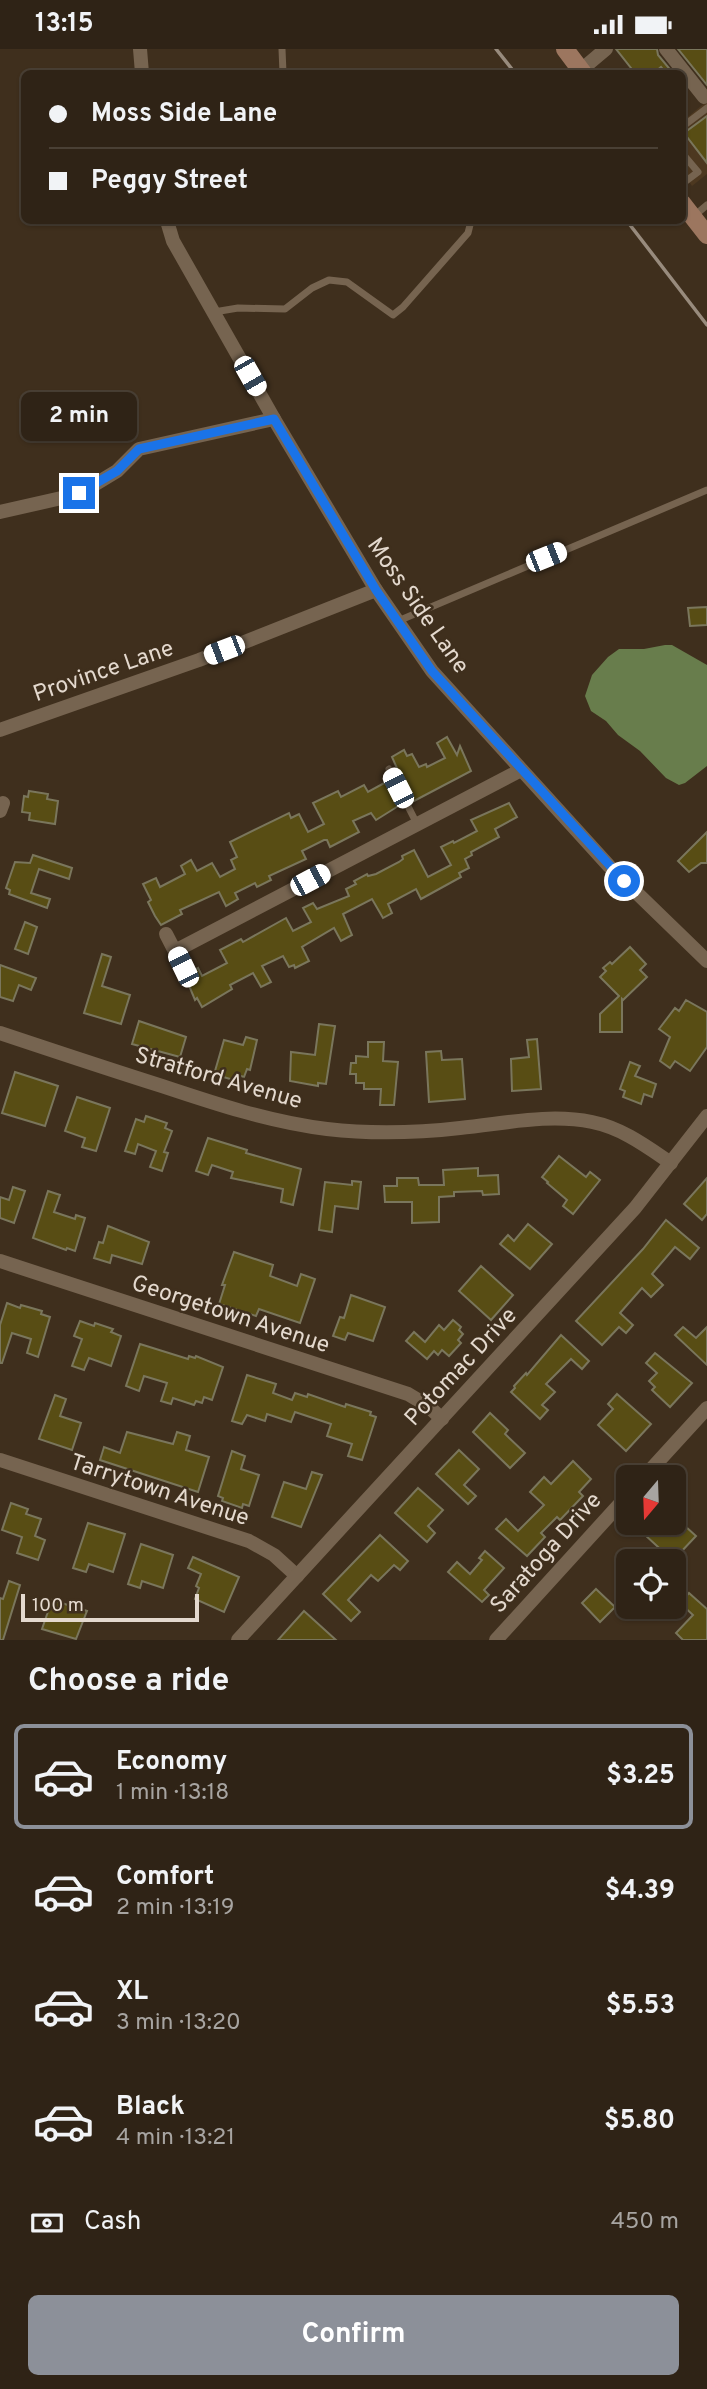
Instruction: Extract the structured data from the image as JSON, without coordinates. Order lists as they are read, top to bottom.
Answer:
{
  "streets": {
    "street": [
      "Moss Side Lane",
      "Province Lane",
      "Stratford Avenue",
      "Georgetown Avenue",
      "Potomac Drive",
      "Tarrytown Avenue",
      "Saratoga Drive"
    ]
  },
  "crossings": [
    ["Moss Side Lane", "Province Lane"],
    ["Stratford Avenue", "Potomac Drive"],
    ["Georgetown Avenue", "Potomac Drive"],
    ["Potomac Drive", "Tarrytown Avenue"]
  ],
  "scale_bar": "100 m",
  "north": "bottom",
  "page": {
    "status": "13:15",
    "banner": ["Moss Side Lane", "Peggy Street"],
    "bubble": "2 min",
    "scale": "100 m",
    "heading": "Choose a ride",
    "list": [
      {
        "name": "Economy",
        "note": "1 min · 13:18",
        "value": "$3.25"
      },
      {
        "name": "Comfort",
        "note": "2 min · 13:19",
        "value": "$4.39"
      },
      {
        "name": "XL",
        "note": "3 min · 13:20",
        "value": "$5.53"
      },
      {
        "name": "Black",
        "note": "4 min · 13:21",
        "value": "$5.80"
      }
    ],
    "pay": ["Cash", "450 m"],
    "buttons": "Confirm"
  }
}
